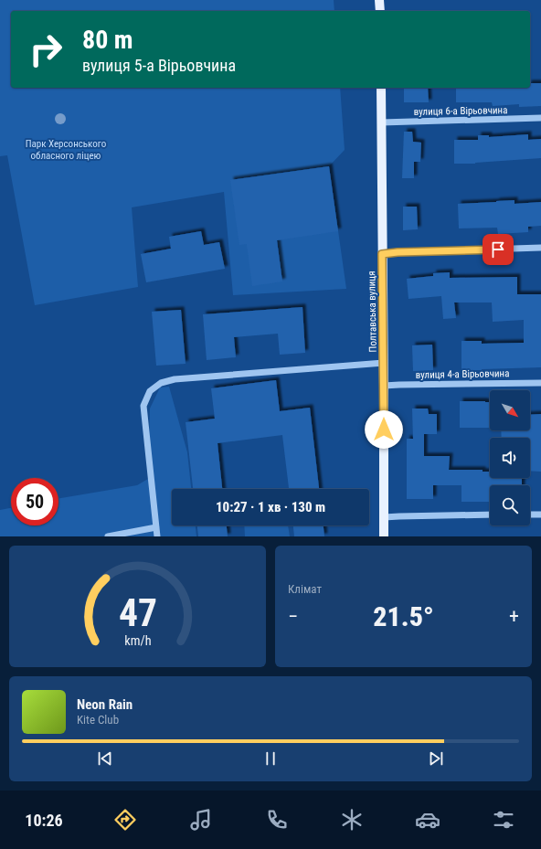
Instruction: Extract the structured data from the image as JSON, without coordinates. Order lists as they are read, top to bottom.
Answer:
{
  "streets": {
    "main road": ["Полтавська вулиця"],
    "street": ["вулиця 6-а Вірьовчина", "вулиця 4-а Вірьовчинa"]
  },
  "crossings": [
    ["вулиця 6-а Вірьовчина", "Полтавська вулиця"],
    ["Полтавська вулиця", "вулиця 4-а Вірьовчинa"]
  ],
  "parks": ["Парк Херсонського обласного ліцею"],
  "north": "bottom right",
  "page": {
    "turn": ["80 m", "вулиця 5-а Вірьовчина"],
    "limit": "50",
    "trip": "10:27 · 1 хв · 130 m",
    "tile": "Клімат",
    "heat": ["−", "21.5°", "+"],
    "song": ["Neon Rain", "Kite Club"],
    "tabs": "10:26",
    "gauge": ["47", "km/h"]
  }
}
